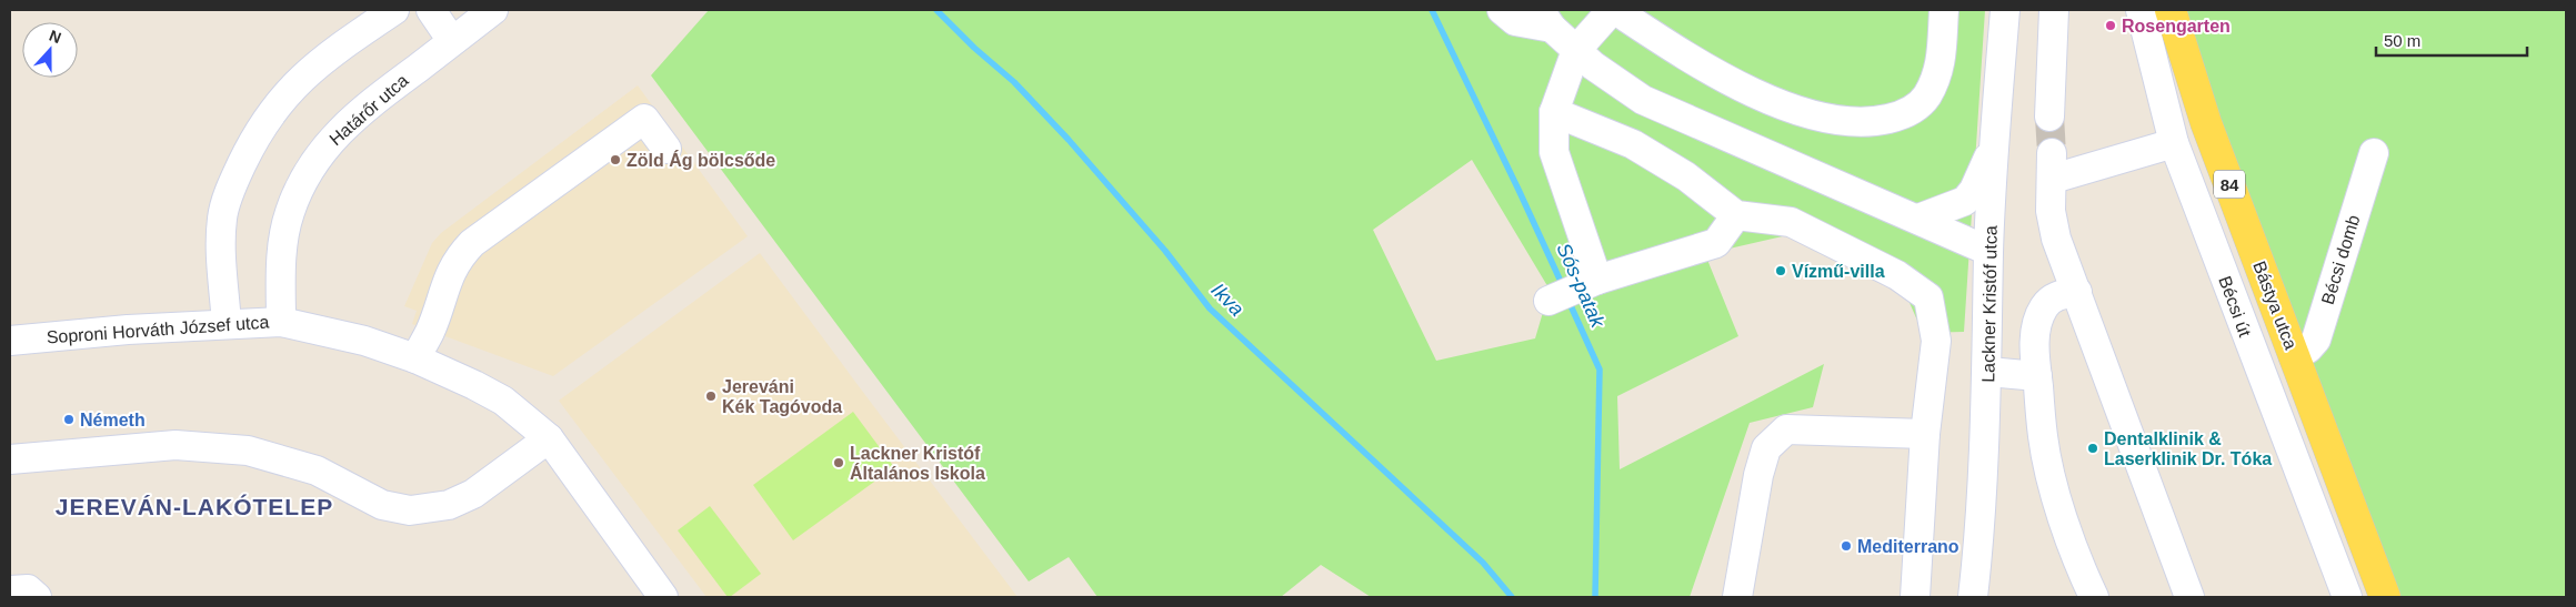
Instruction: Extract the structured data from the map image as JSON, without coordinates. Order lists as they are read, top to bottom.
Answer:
{
  "streets": {
    "main road": ["84", "Bástya utca"],
    "street": [
      "Határőr utca",
      "Bécsi domb",
      "Lackner Kristóf utca",
      "Bécsi út",
      "Soproni Horváth József utca"
    ]
  },
  "crossings": [
    ["Határőr utca", "Soproni Horváth József utca"],
    ["Bécsi domb", "Bástya utca"]
  ],
  "districts": ["JEREVÁN-LAKÓTELEP"],
  "water": ["Sós-patak", "Ikva"],
  "places": [
    "Rosengarten",
    "Zöld Ág bölcsőde",
    "Vízmű-villa",
    "Jereváni Kék Tagóvoda",
    "Németh",
    "Dentalklinik & Laserklinik Dr. Tóka",
    "Lackner Kristóf Általános Iskola",
    "Mediterrano"
  ],
  "scale_bar": "50 m",
  "north": "top"
}
